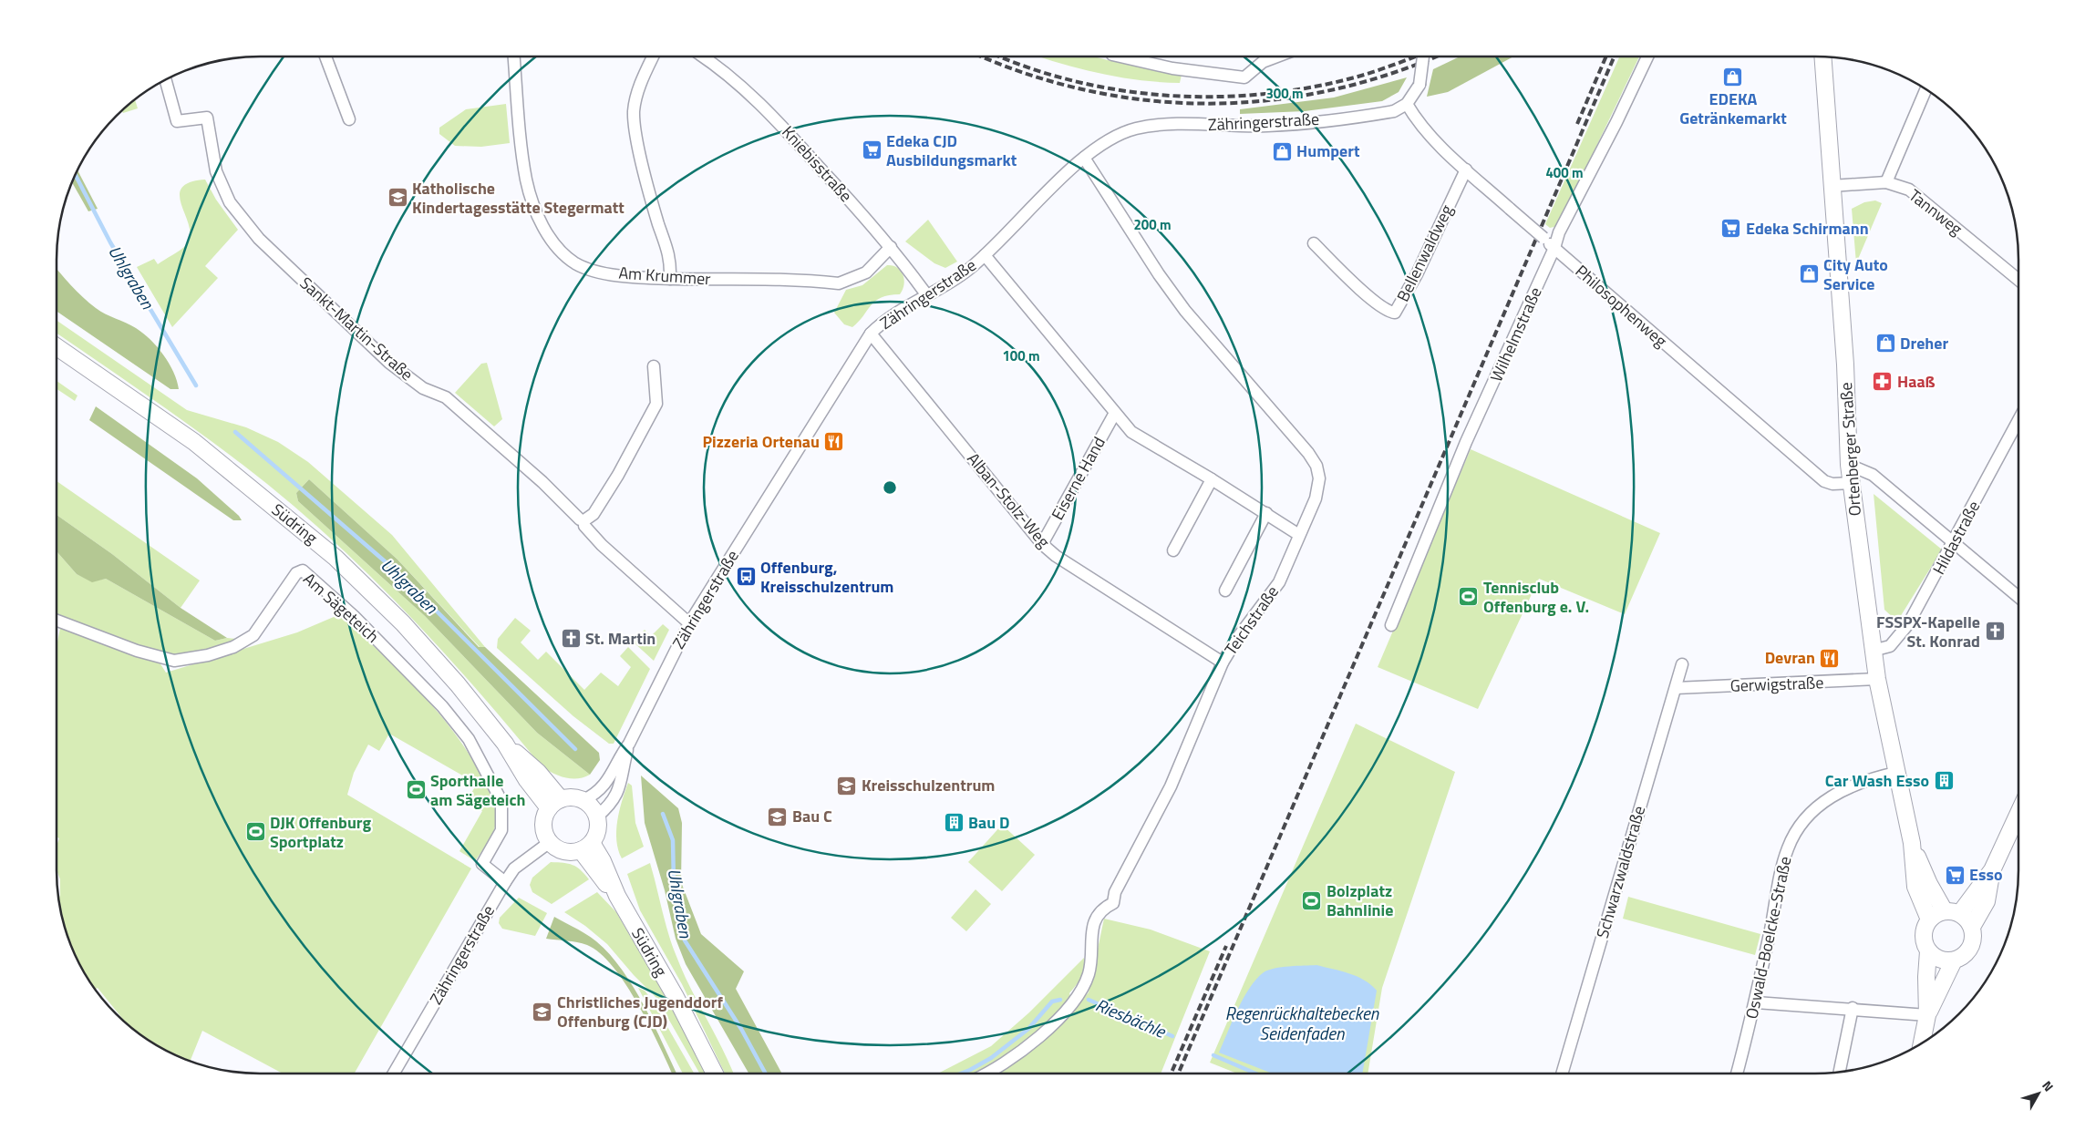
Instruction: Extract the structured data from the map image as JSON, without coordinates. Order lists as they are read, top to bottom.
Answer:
{
  "streets": {
    "street": [
      "Zähringerstraße",
      "Kniebisstraße",
      "Tannweg",
      "Bellenwaldweg",
      "Am Krummer",
      "Philosophenweg",
      "Sankt-Martin-Straße",
      "Wilhelmstraße",
      "Ortenberger Straße",
      "Eiserne Hand",
      "Alban-Stolz-Weg",
      "Südring",
      "Hildastraße",
      "Am Sägeteich",
      "Teichstraße",
      "Gerwigstraße",
      "Schwarzwaldstraße",
      "Oswald-Boelcke-Straße"
    ]
  },
  "crossings": [
    ["Zähringerstraße", "Kniebisstraße"],
    ["Zähringerstraße", "Philosophenweg"],
    ["Zähringerstraße", "Sankt-Martin-Straße"],
    ["Zähringerstraße", "Alban-Stolz-Weg"],
    ["Zähringerstraße", "Südring"],
    ["Zähringerstraße", "Am Sägeteich"],
    ["Zähringerstraße", "Teichstraße"],
    ["Kniebisstraße", "Am Krummer"],
    ["Tannweg", "Ortenberger Straße"],
    ["Bellenwaldweg", "Philosophenweg"],
    ["Philosophenweg", "Wilhelmstraße"],
    ["Philosophenweg", "Ortenberger Straße"],
    ["Ortenberger Straße", "Hildastraße"],
    ["Ortenberger Straße", "Gerwigstraße"],
    ["Ortenberger Straße", "Oswald-Boelcke-Straße"],
    ["Eiserne Hand", "Alban-Stolz-Weg"],
    ["Alban-Stolz-Weg", "Teichstraße"],
    ["Gerwigstraße", "Schwarzwaldstraße"]
  ],
  "water": ["Uhlgraben", "Regenrückhaltebecken Seidenfaden", "Riesbächle"],
  "places": {
    "shop": [
      "EDEKA Getränkemarkt",
      "Humpert",
      "City Auto Service",
      "Dreher"
    ],
    "supermarket": ["Edeka CJD Ausbildungsmarkt", "Edeka Schirmann", "Esso"],
    "school or university": [
      "Katholische Kindertagesstätte Stegermatt",
      "Kreisschulzentrum",
      "Bau C",
      "Christliches Jugenddorf Offenburg (CJD)"
    ],
    "pharmacy": ["Haaß"],
    "restaurant": ["Pizzeria Ortenau", "Devran"],
    "bus stop": ["Offenburg, Kreisschulzentrum"],
    "sports": [
      "Tennisclub Offenburg e. V.",
      "Sporthalle am Sägeteich",
      "DJK Offenburg Sportplatz",
      "Bolzplatz Bahnlinie"
    ],
    "church": ["FSSPX-Kapelle St. Konrad", "St. Martin"],
    "building": ["Car Wash Esso", "Bau D"]
  },
  "north": "top right",
  "rings": [
    "300 m",
    "400 m",
    "200 m",
    "100 m"
  ]
}
